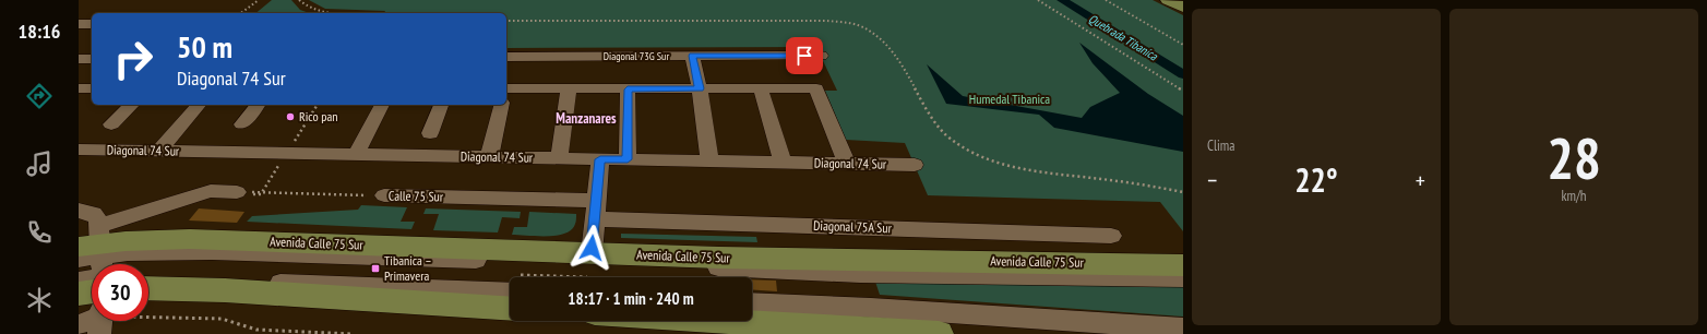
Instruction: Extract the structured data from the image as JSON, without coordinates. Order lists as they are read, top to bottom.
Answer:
{
  "streets": {
    "main road": ["Avenida Calle 75 Sur"],
    "street": [
      "Diagonal 73G Sur",
      "Diagonal 74 Sur",
      "Calle 75 Sur",
      "Diagonal 75A Sur"
    ]
  },
  "crossings": [
    ["Calle 75 Sur", "Diagonal 75A Sur"]
  ],
  "districts": ["Manzanares"],
  "water": ["Quebrada Tibaníca"],
  "parks": ["Humedal Tibanica"],
  "places": {
    "other": ["Rico pan"],
    "transit": ["Tibanica – Primavera"]
  },
  "page": {
    "tabs": "18:16",
    "tile": [
      "Clima",
      ["28", "km/h"]
    ],
    "turn": ["50 m", "Diagonal 74 Sur"],
    "heat": ["−", "22°", "+"],
    "limit": "30",
    "trip": "18:17 · 1 min · 240 m"
  }
}
